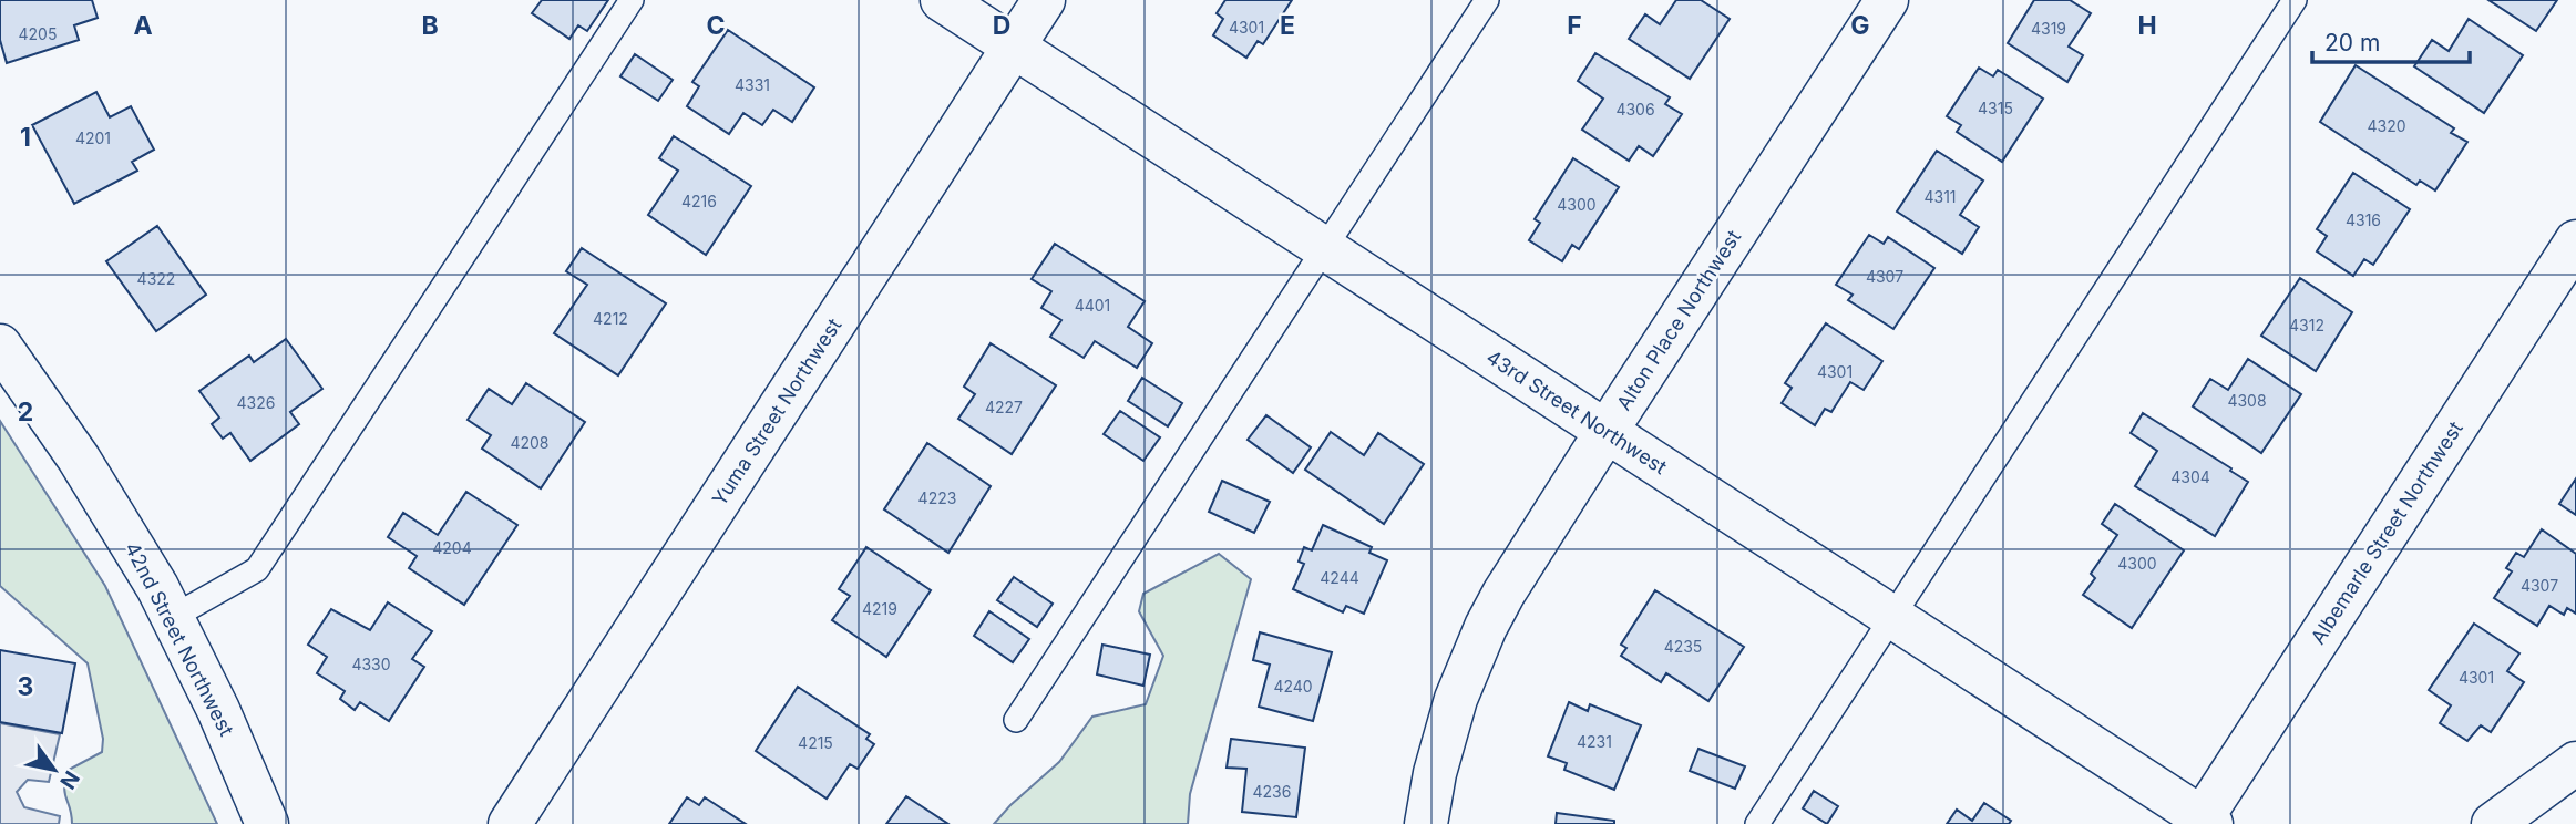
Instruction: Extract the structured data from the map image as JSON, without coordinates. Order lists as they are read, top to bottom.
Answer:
{
  "streets": {
    "street": [
      "Alton Place Northwest",
      "Yuma Street Northwest",
      "43rd Street Northwest",
      "Albemarle Street Northwest",
      "42nd Street Northwest"
    ]
  },
  "crossings": [
    ["Alton Place Northwest", "43rd Street Northwest"],
    ["Yuma Street Northwest", "43rd Street Northwest"],
    ["43rd Street Northwest", "Albemarle Street Northwest"]
  ],
  "house_numbers": [
    "4301",
    "4319",
    "4205",
    "4331",
    "4315",
    "4306",
    "4320",
    "4201",
    "4311",
    "4216",
    "4300",
    "4316",
    "4307",
    "4322",
    "4401",
    "4212",
    "4312",
    "4301",
    "4308",
    "4326",
    "4227",
    "4208",
    "4304",
    "4223",
    "4204",
    "4300",
    "4244",
    "4307",
    "4219",
    "4235",
    "4330",
    "4301",
    "4240",
    "4231",
    "4215",
    "4236"
  ],
  "scale_bar": "20 m",
  "north": "bottom right",
  "grid": {
    "columns": [
      "A",
      "B",
      "C",
      "D",
      "E",
      "F",
      "G",
      "H"
    ],
    "rows": ["1", "2", "3"]
  }
}
